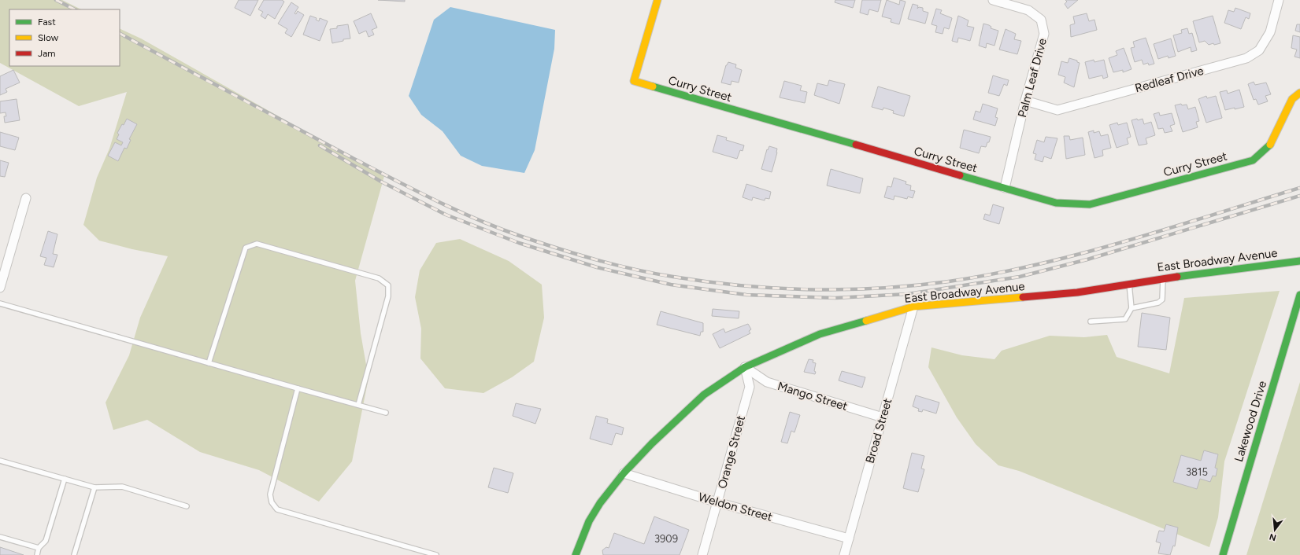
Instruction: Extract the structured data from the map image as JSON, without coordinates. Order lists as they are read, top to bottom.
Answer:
{
  "streets": {
    "street": [
      "Palm Leaf Drive",
      "Redleaf Drive",
      "Curry Street",
      "East Broadway Avenue",
      "Mango Street",
      "Lakewood Drive",
      "Broad Street",
      "Orange Street",
      "Weldon Street"
    ]
  },
  "crossings": [
    ["Palm Leaf Drive", "Redleaf Drive"],
    ["Palm Leaf Drive", "Curry Street"],
    ["East Broadway Avenue", "Mango Street"],
    ["East Broadway Avenue", "Broad Street"],
    ["East Broadway Avenue", "Orange Street"],
    ["East Broadway Avenue", "Weldon Street"],
    ["Mango Street", "Broad Street"],
    ["Mango Street", "Orange Street"],
    ["Broad Street", "Weldon Street"],
    ["Orange Street", "Weldon Street"]
  ],
  "house_numbers": ["3815", "3909"],
  "legend": ["Fast", "Slow", "Jam"],
  "north": "bottom"
}
